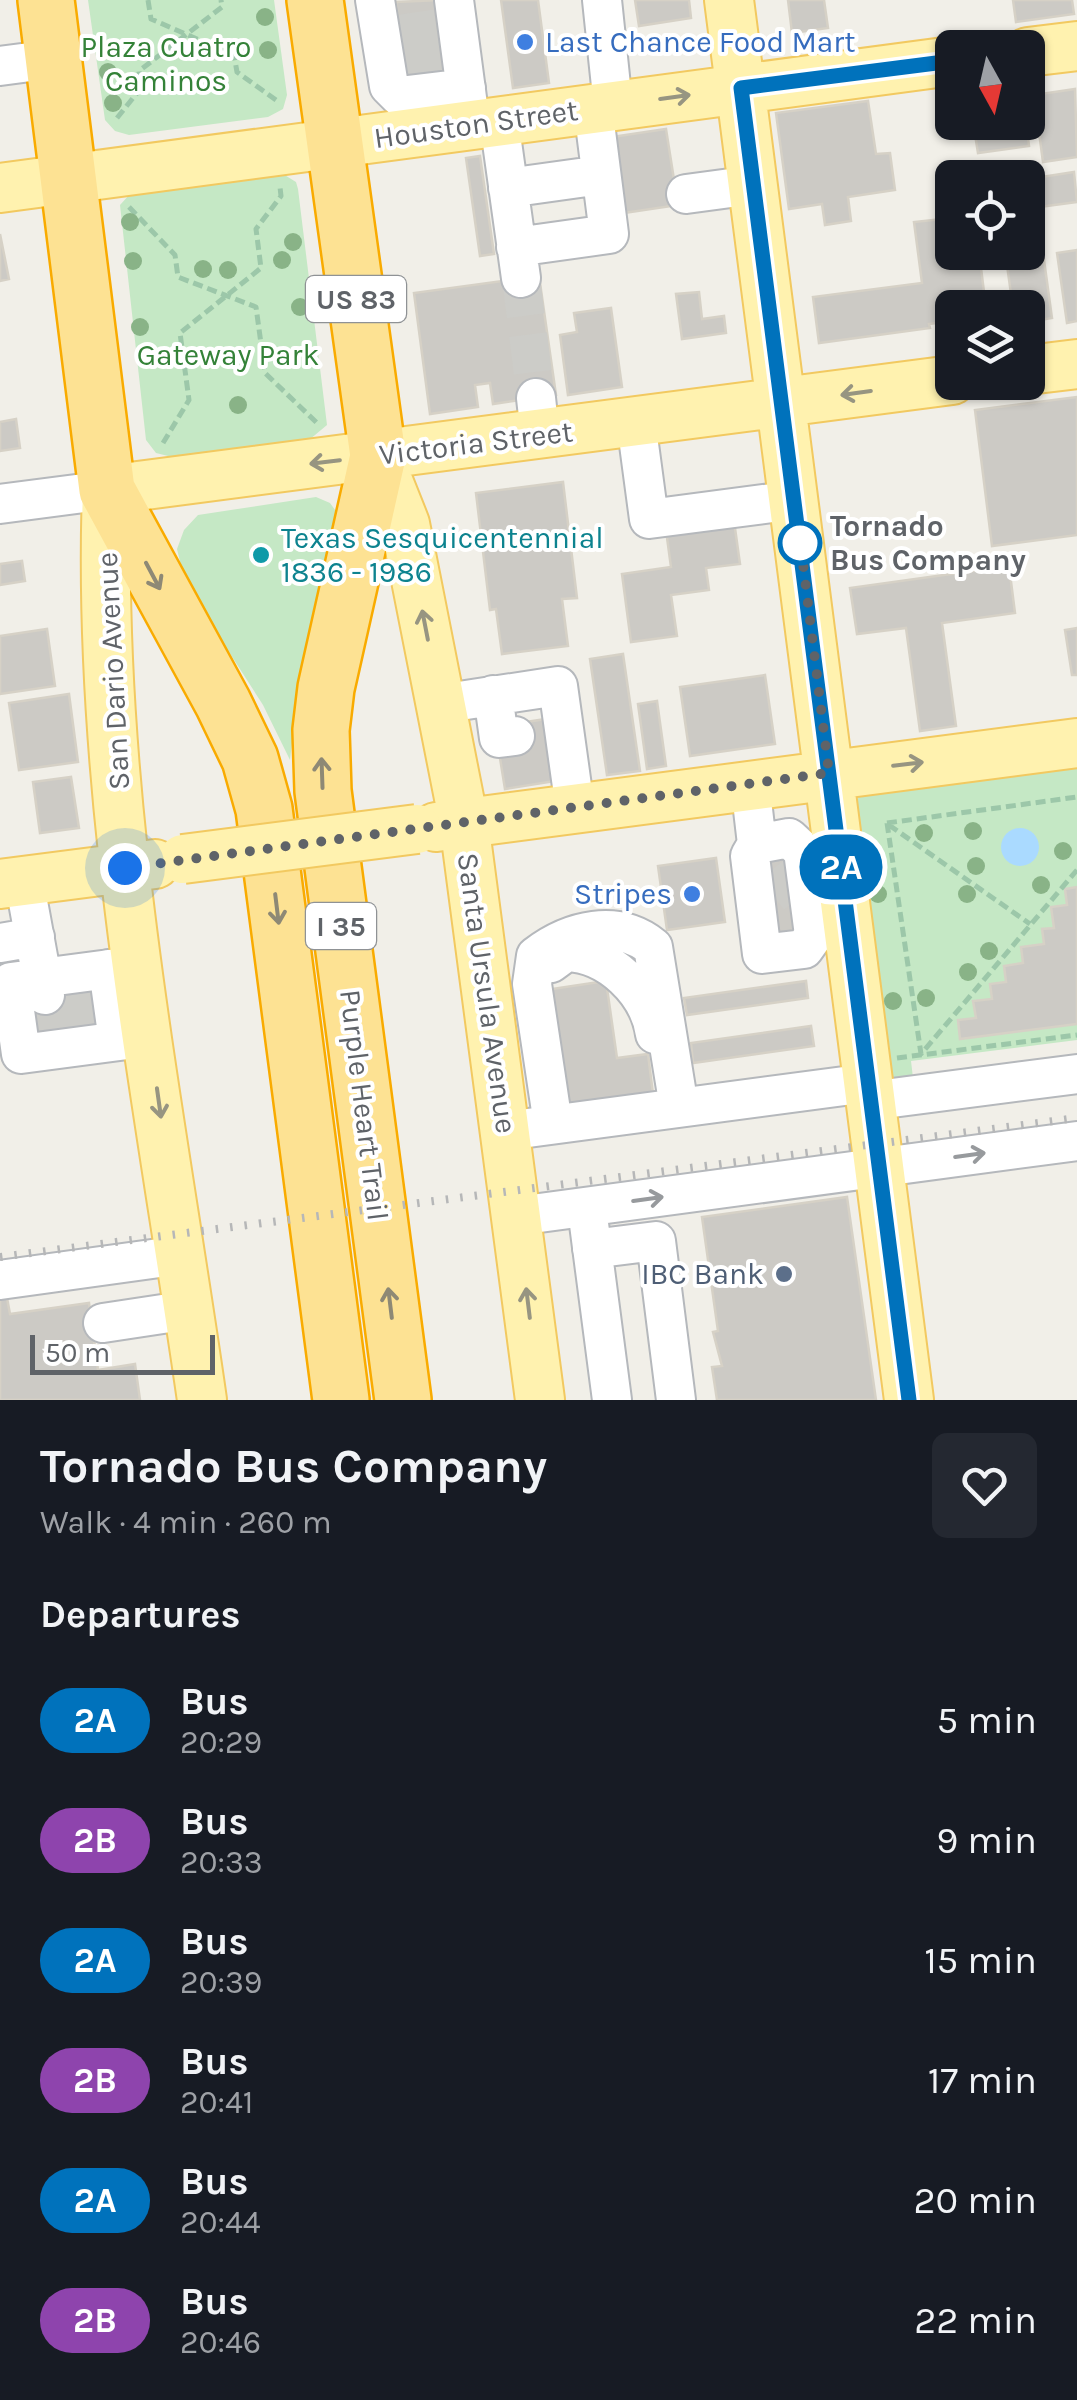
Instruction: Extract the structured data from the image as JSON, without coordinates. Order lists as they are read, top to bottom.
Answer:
{
  "streets": {
    "highway": [
      "US 83",
      "San Dario Avenue",
      "I 35",
      "Santa Ursula Avenue",
      "Purple Heart Trail"
    ],
    "main road": ["Houston Street", "Victoria Street"]
  },
  "crossings": [
    ["Houston Street", "San Dario Avenue"],
    ["Houston Street", "Santa Ursula Avenue"],
    ["Victoria Street", "San Dario Avenue"],
    ["Victoria Street", "Santa Ursula Avenue"],
    ["Victoria Street", "Purple Heart Trail"],
    ["San Dario Avenue", "Purple Heart Trail"],
    ["Santa Ursula Avenue", "Purple Heart Trail"]
  ],
  "parks": ["Plaza Cuatro Caminos", "Gateway Park"],
  "places": [
    "Last Chance Food Mart",
    "Tornado Bus Company",
    "Texas Sesquicentennial 1836 - 1986",
    "Stripes",
    "IBC Bank"
  ],
  "lines": ["bus line 2A"],
  "scale_bar": "50 m",
  "north": "bottom",
  "page": {
    "on_map": "2A",
    "scale": "50 m",
    "heading": [
      ["Tornado Bus Company", "Walk · 4 min · 260 m"],
      "Departures"
    ],
    "list": [
      {
        "mark": "2A",
        "name": "Bus",
        "note": "20:29",
        "value": "5 min"
      },
      {
        "mark": "2B",
        "name": "Bus",
        "note": "20:33",
        "value": "9 min"
      },
      {
        "mark": "2A",
        "name": "Bus",
        "note": "20:39",
        "value": "15 min"
      },
      {
        "mark": "2B",
        "name": "Bus",
        "note": "20:41",
        "value": "17 min"
      },
      {
        "mark": "2A",
        "name": "Bus",
        "note": "20:44",
        "value": "20 min"
      },
      {
        "mark": "2B",
        "name": "Bus",
        "note": "20:46",
        "value": "22 min"
      }
    ]
  }
}
